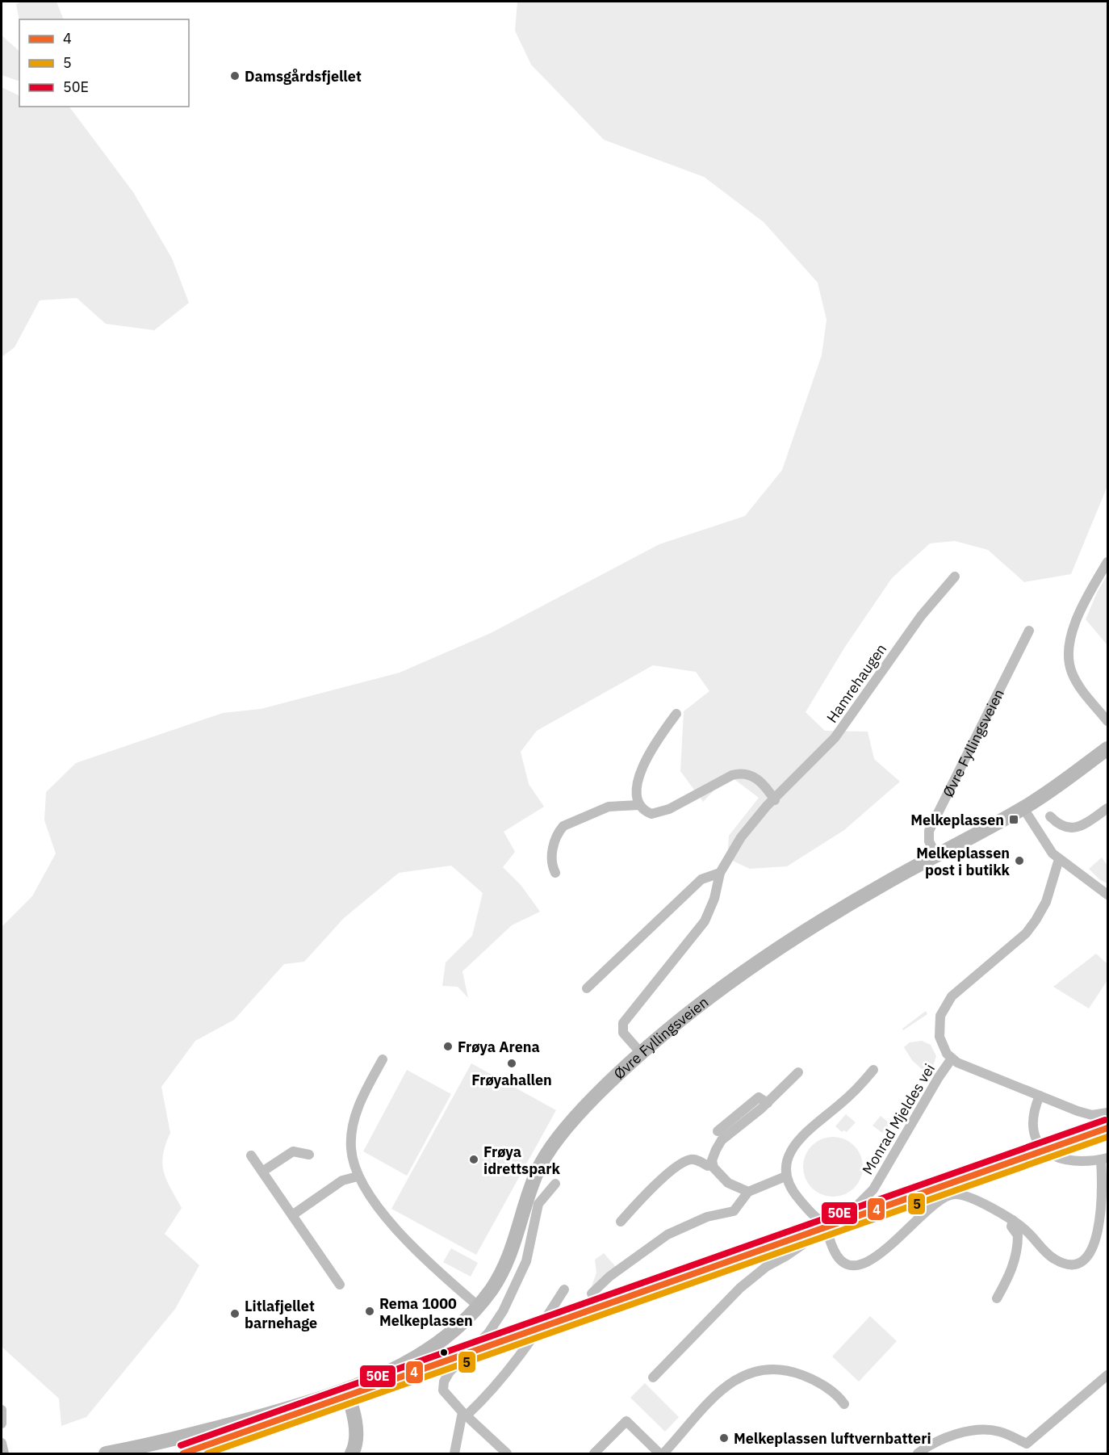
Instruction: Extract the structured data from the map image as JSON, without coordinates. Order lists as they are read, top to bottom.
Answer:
{
  "streets": {
    "main road": ["Øvre Fyllingsveien"],
    "street": ["Hamrehaugen", "Monrad Mjeldes vei"]
  },
  "crossings": [
    ["Hamrehaugen", "Øvre Fyllingsveien"]
  ],
  "places": {
    "other": [
      "Damsgårdsfjellet",
      "Melkeplassen post i butikk",
      "Frøya Arena",
      "Frøyahallen",
      "Frøya idrettspark",
      "Rema 1000 Melkeplassen",
      "Litlafjellet barnehage",
      "Melkeplassen luftvernbatteri"
    ],
    "transit": ["Melkeplassen"]
  },
  "lines": ["transit line 50E", "transit line 4", "transit line 5"],
  "legend": ["4", "5", "50E"]
}
